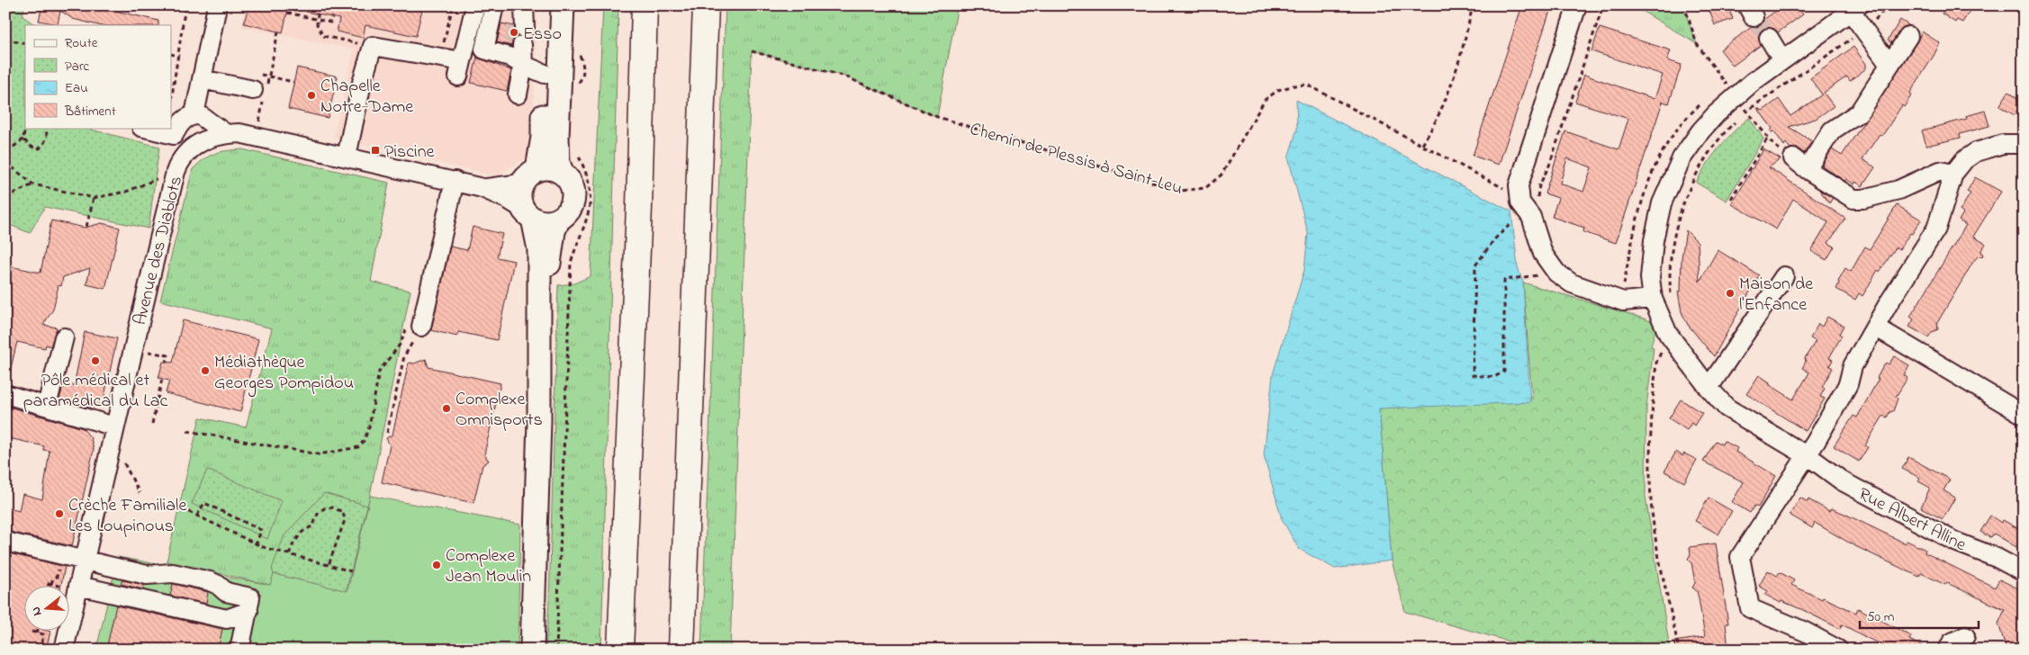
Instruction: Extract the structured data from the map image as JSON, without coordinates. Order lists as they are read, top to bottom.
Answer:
{
  "streets": {
    "street": ["Avenue des Diablots", "Rue Albert Alline"],
    "path": ["Chemin de Plessis à Saint-Leu"]
  },
  "places": {
    "other": [
      "Esso",
      "Chapelle Notre-Dame",
      "Maison de l'Enfance",
      "Pôle médical et paramédical du Lac",
      "Médiathèque Georges Pompidou",
      "Complexe Omnisports",
      "Crèche Familiale Les Loupinous",
      "Complexe Jean Moulin"
    ],
    "transit": ["Piscine"]
  },
  "legend": [
    "Route",
    "Parc",
    "Eau",
    "Bâtiment"
  ],
  "scale_bar": "50 m",
  "north": "left"
}
